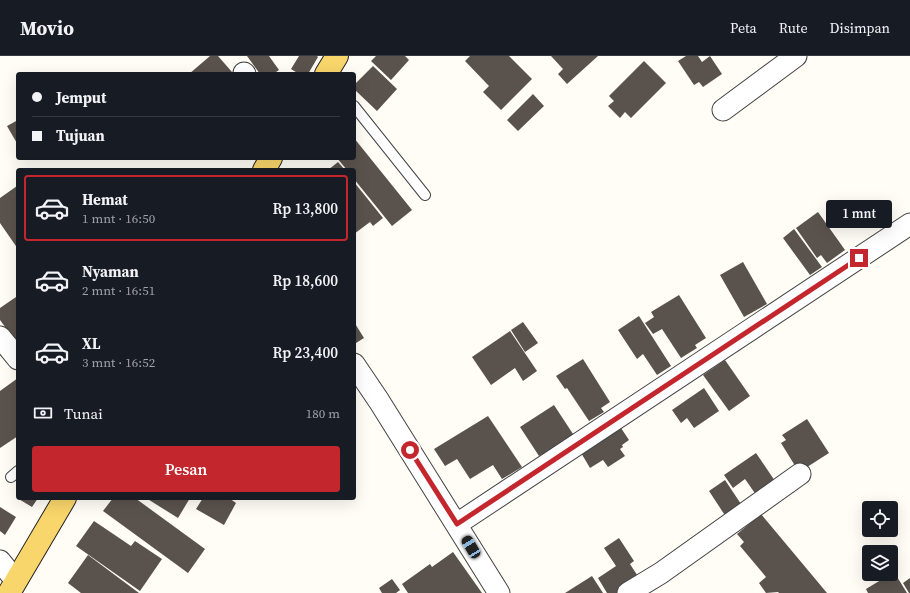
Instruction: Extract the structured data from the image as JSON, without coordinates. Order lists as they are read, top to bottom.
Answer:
{
  "page": {
    "header": "Movio",
    "nav": ["Peta", "Rute", "Disimpan"],
    "banner": ["Jemput", "Tujuan"],
    "list": [
      {
        "name": "Hemat",
        "note": "1 mnt · 16:50",
        "value": "Rp 13,800"
      },
      {
        "name": "Nyaman",
        "note": "2 mnt · 16:51",
        "value": "Rp 18,600"
      },
      {
        "name": "XL",
        "note": "3 mnt · 16:52",
        "value": "Rp 23,400"
      }
    ],
    "bubble": "1 mnt",
    "pay": ["Tunai", "180 m"],
    "buttons": "Pesan"
  }
}
